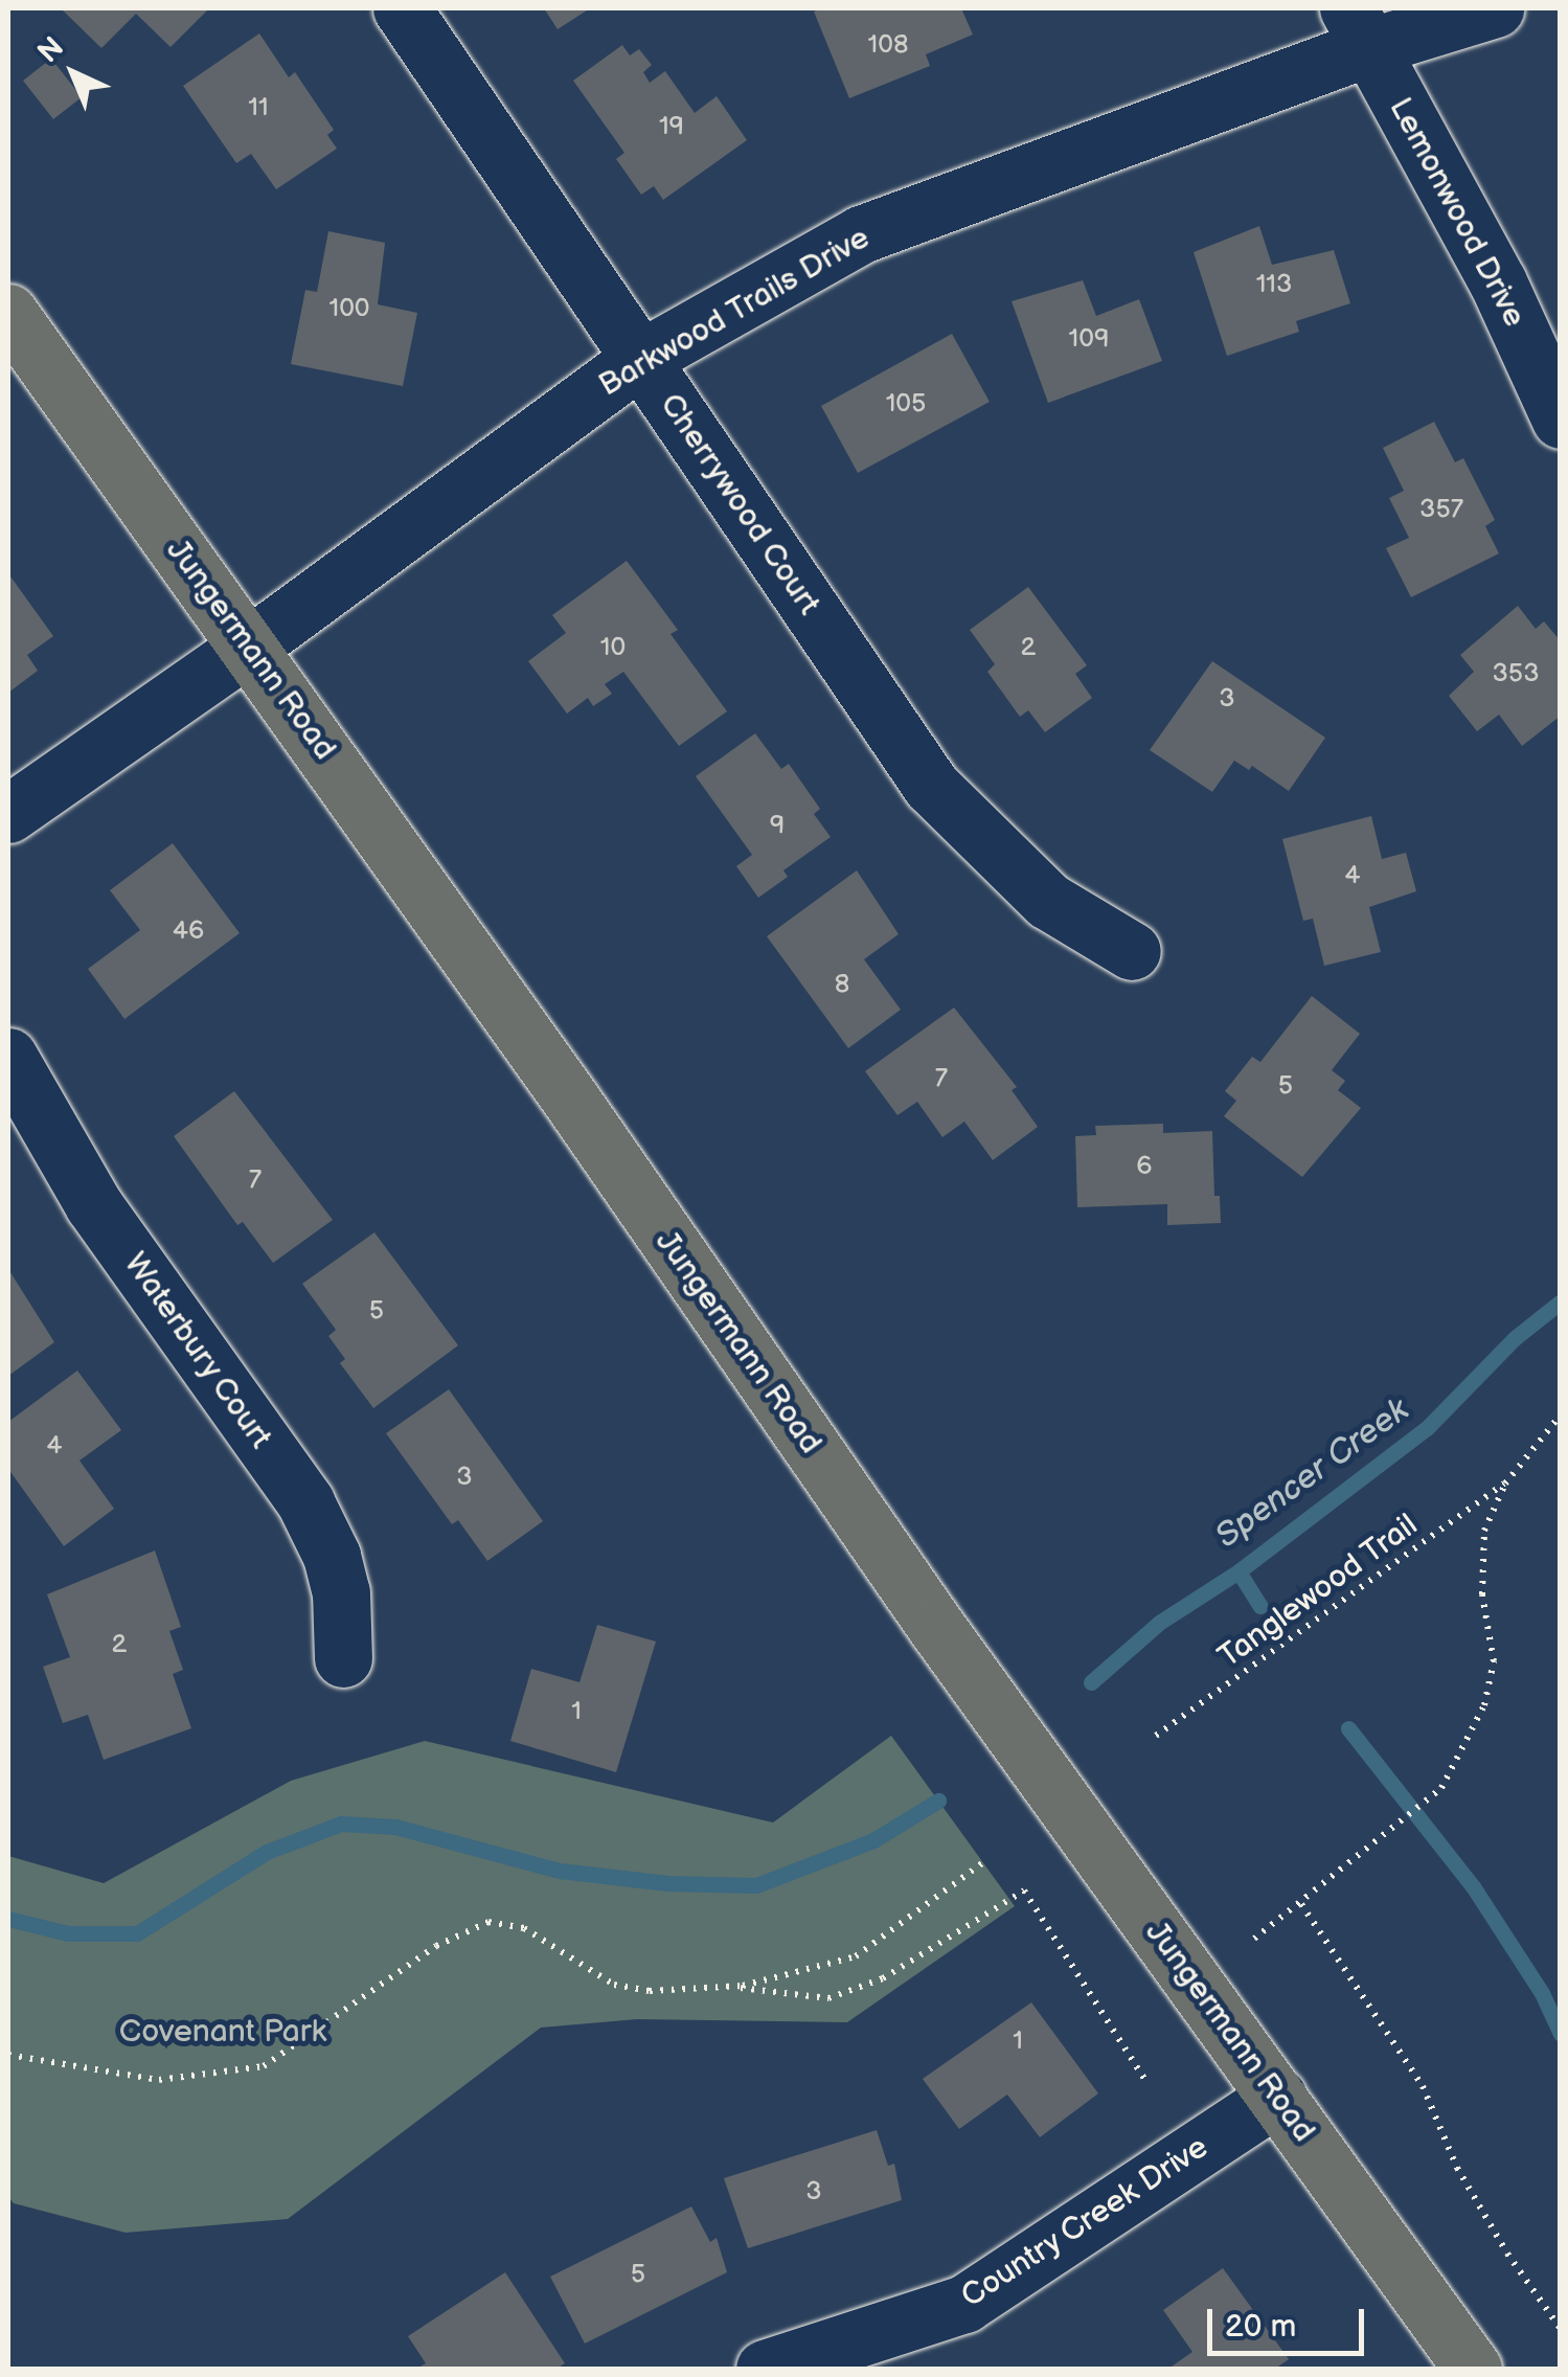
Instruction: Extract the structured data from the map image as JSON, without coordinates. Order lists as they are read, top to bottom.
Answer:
{
  "streets": {
    "main road": ["Jungermann Road"],
    "street": [
      "Lemonwood Drive",
      "Barkwood Trails Drive",
      "Cherrywood Court",
      "Waterbury Court",
      "Country Creek Drive"
    ],
    "path": ["Tanglewood Trail"]
  },
  "crossings": [
    ["Lemonwood Drive", "Barkwood Trails Drive"],
    ["Barkwood Trails Drive", "Cherrywood Court"],
    ["Barkwood Trails Drive", "Jungermann Road"],
    ["Jungermann Road", "Country Creek Drive"]
  ],
  "water": ["Spencer Creek"],
  "parks": ["Covenant Park"],
  "house_numbers": [
    "108",
    "11",
    "19",
    "113",
    "100",
    "109",
    "105",
    "357",
    "10",
    "2",
    "353",
    "3",
    "9",
    "4",
    "46",
    "8",
    "7",
    "5",
    "6",
    "7",
    "5",
    "4",
    "3",
    "2",
    "1",
    "1",
    "3",
    "5"
  ],
  "scale_bar": "20 m",
  "north": "top left"
}
